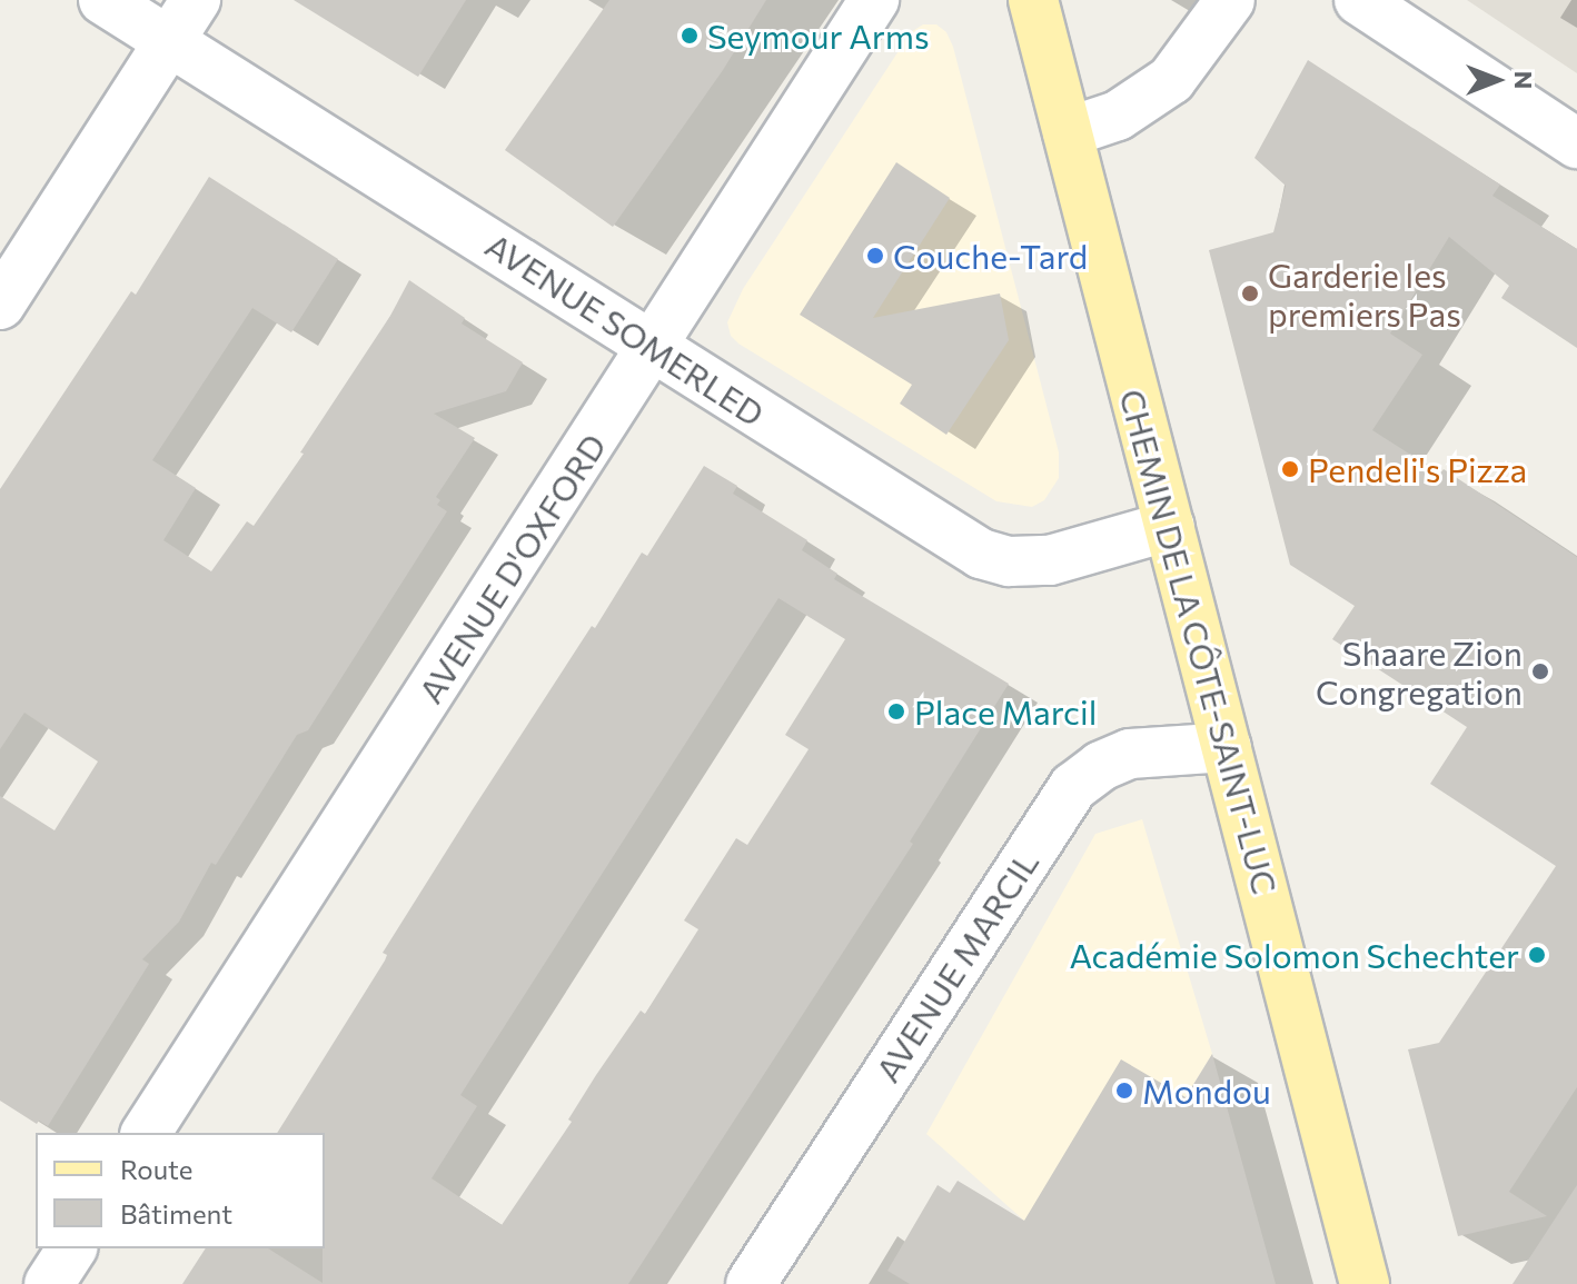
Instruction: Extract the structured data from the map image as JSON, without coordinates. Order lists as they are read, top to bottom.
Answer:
{
  "streets": {
    "main road": ["CHEMIN DE LA CÔTE-SAINT-LUC"],
    "street": ["AVENUE SOMERLED", "AVENUE D'OXFORD", "AVENUE MARCIL"]
  },
  "crossings": [
    ["AVENUE SOMERLED", "AVENUE D'OXFORD"],
    ["AVENUE SOMERLED", "CHEMIN DE LA CÔTE-SAINT-LUC"],
    ["CHEMIN DE LA CÔTE-SAINT-LUC", "AVENUE MARCIL"]
  ],
  "places": [
    "Seymour Arms",
    "Couche-Tard",
    "Garderie les premiers Pas",
    "Pendeli's Pizza",
    "Shaare Zion Congregation",
    "Place Marcil",
    "Académie Solomon Schechter",
    "Mondou"
  ],
  "legend": ["Route", "Bâtiment"],
  "north": "right"
}
